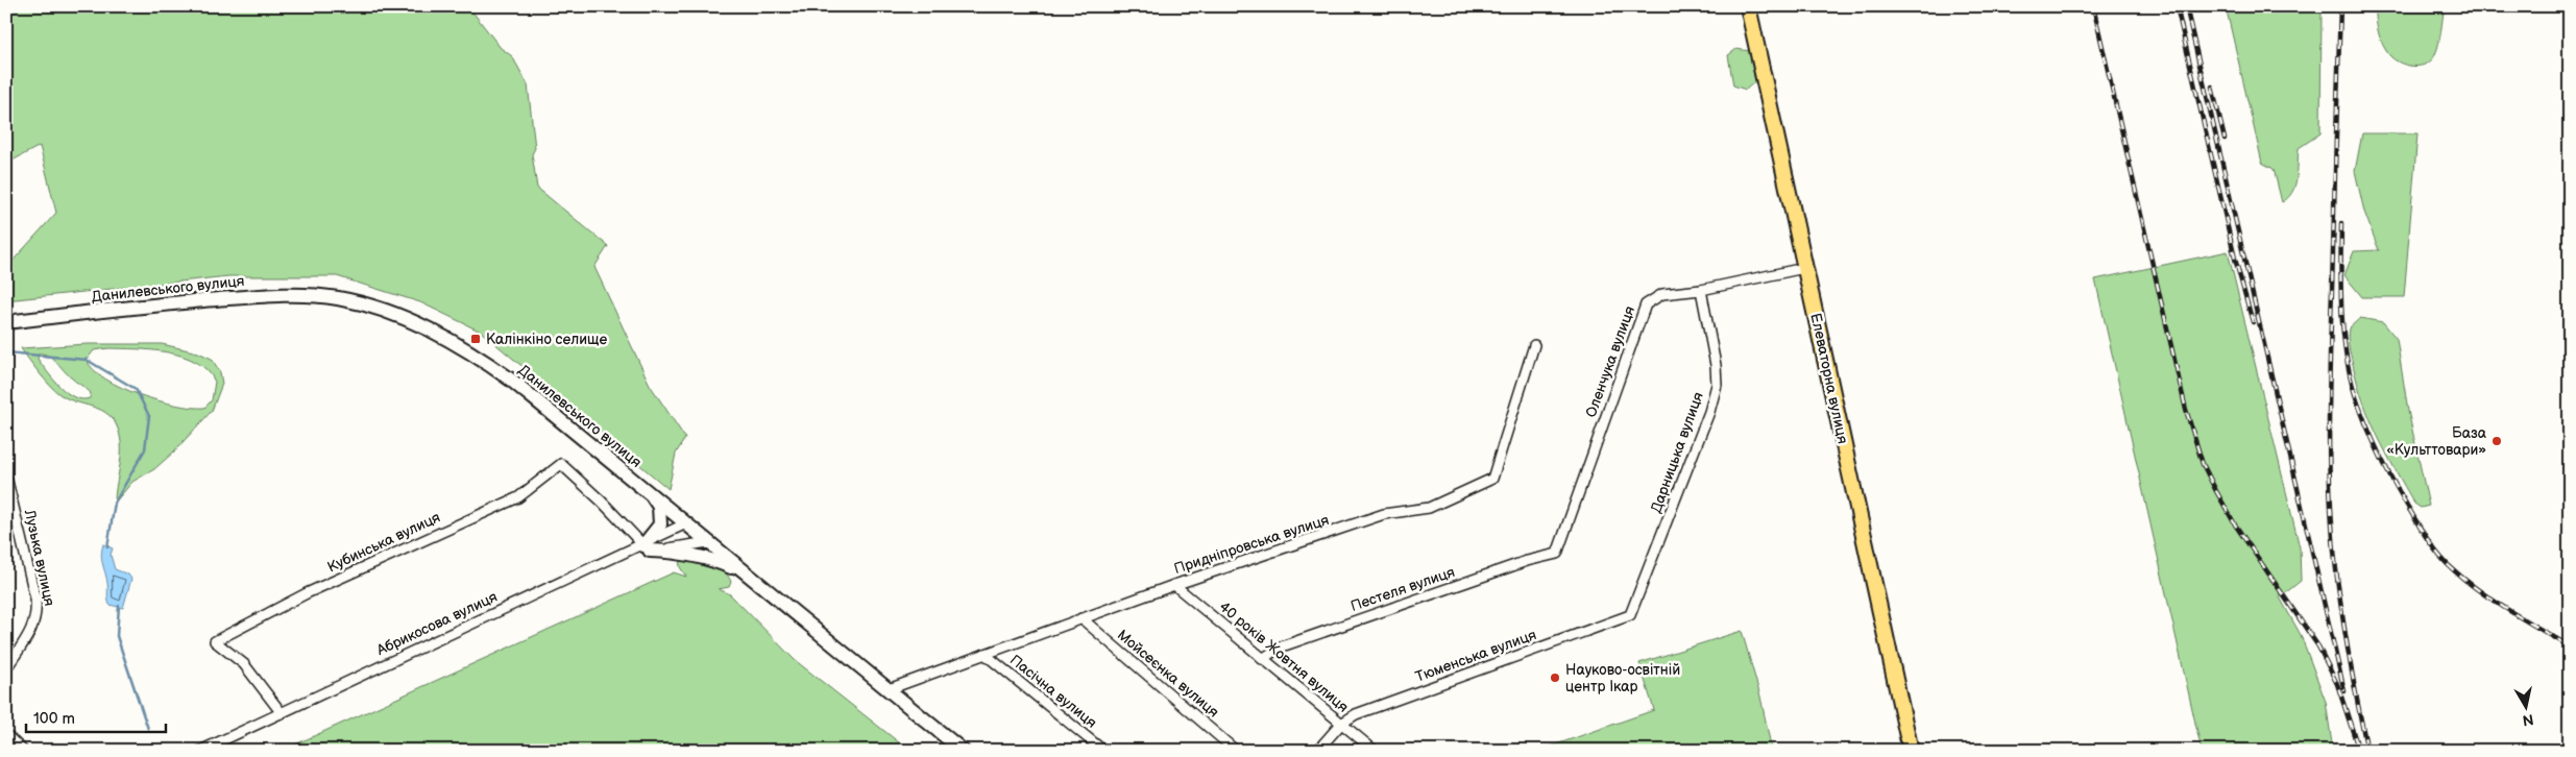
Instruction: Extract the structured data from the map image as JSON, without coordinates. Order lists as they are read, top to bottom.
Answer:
{
  "streets": {
    "main road": ["Елеваторна вулиця"],
    "street": [
      "Данилевського вулиця",
      "Оленчука вулиця",
      "Дарницька вулиця",
      "Кубинська вулиця",
      "Придніпровська вулиця",
      "Лузька вулиця",
      "Пестеля вулиця",
      "Абрикосова вулиця",
      "Тюменська вулиця",
      "40 років Жовтня вулиця",
      "Мойсеєнка вулиця",
      "Пасічна вулиця"
    ]
  },
  "crossings": [
    ["Данилевського вулиця", "Придніпровська вулиця"],
    ["Оленчука вулиця", "Елеваторна вулиця"],
    ["Оленчука вулиця", "Дарницька вулиця"],
    ["Оленчука вулиця", "Пестеля вулиця"],
    ["Дарницька вулиця", "Тюменська вулиця"],
    ["Кубинська вулиця", "Абрикосова вулиця"],
    ["Придніпровська вулиця", "40 років Жовтня вулиця"],
    ["Придніпровська вулиця", "Мойсеєнка вулиця"],
    ["Придніпровська вулиця", "Пасічна вулиця"],
    ["Пестеля вулиця", "40 років Жовтня вулиця"],
    ["Тюменська вулиця", "40 років Жовтня вулиця"]
  ],
  "places": {
    "transit": ["Калінкіно селище"],
    "other": ["База «Культтовари»", "Науково-освітній центр Ікар"]
  },
  "scale_bar": "100 m",
  "north": "bottom"
}
